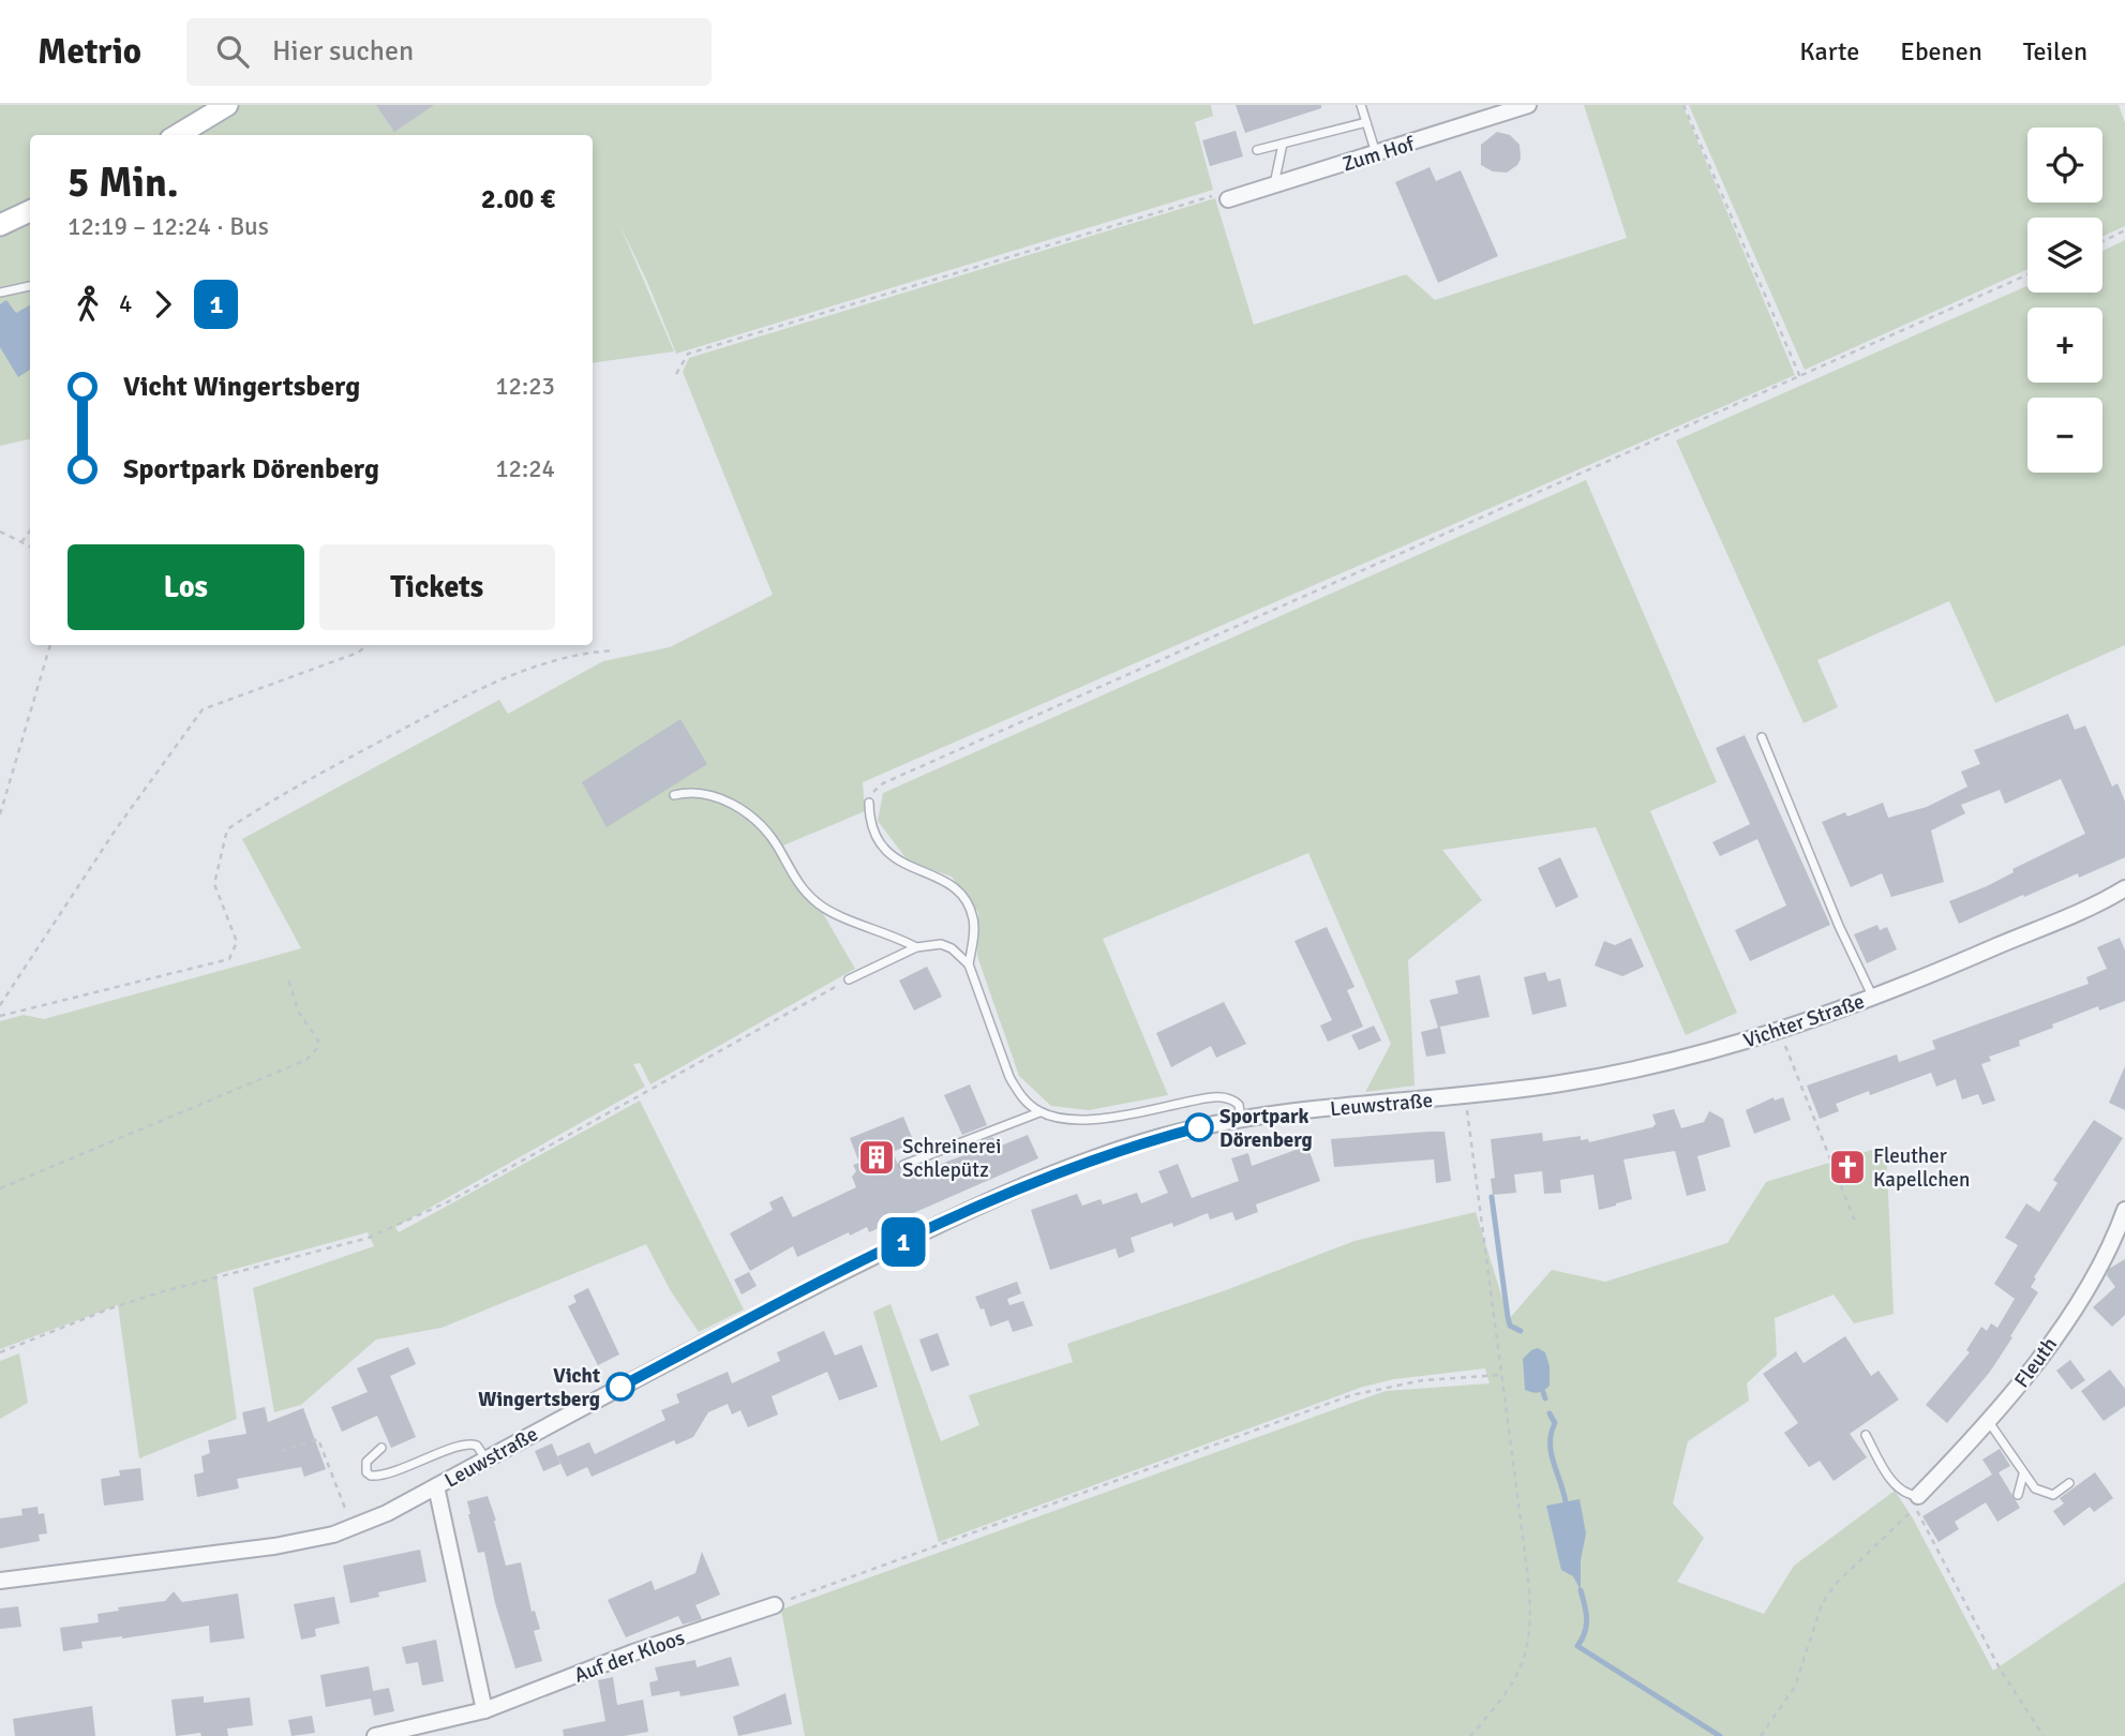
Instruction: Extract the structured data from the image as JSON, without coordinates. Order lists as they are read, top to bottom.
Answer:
{
  "streets": {
    "street": [
      "Zum Hof",
      "Vichter Straße",
      "Leuwstraße",
      "Fleuth",
      "Auf der Kloos"
    ]
  },
  "crossings": [
    ["Vichter Straße", "Leuwstraße"]
  ],
  "places": {
    "other": ["Sportpark Dörenberg", "Vicht Wingertsberg"],
    "building": ["Schreinerei Schlepütz"],
    "church": ["Fleuther Kapellchen"]
  },
  "lines": ["bus line 1"],
  "page": {
    "header": "Metrio",
    "search": "Hier suchen",
    "nav": ["Karte", "Ebenen", "Teilen"],
    "on_map": "1",
    "map_buttons": ["+", "−"],
    "heading": ["5 Min.", "12:19 – 12:24 · Bus", "2.00 €"],
    "legs": ["4", "1"],
    "list": [
      {
        "name": "Vicht Wingertsberg",
        "value": "12:23"
      },
      {
        "name": "Sportpark Dörenberg",
        "value": "12:24"
      }
    ],
    "buttons": ["Los", "Tickets"]
  }
}
